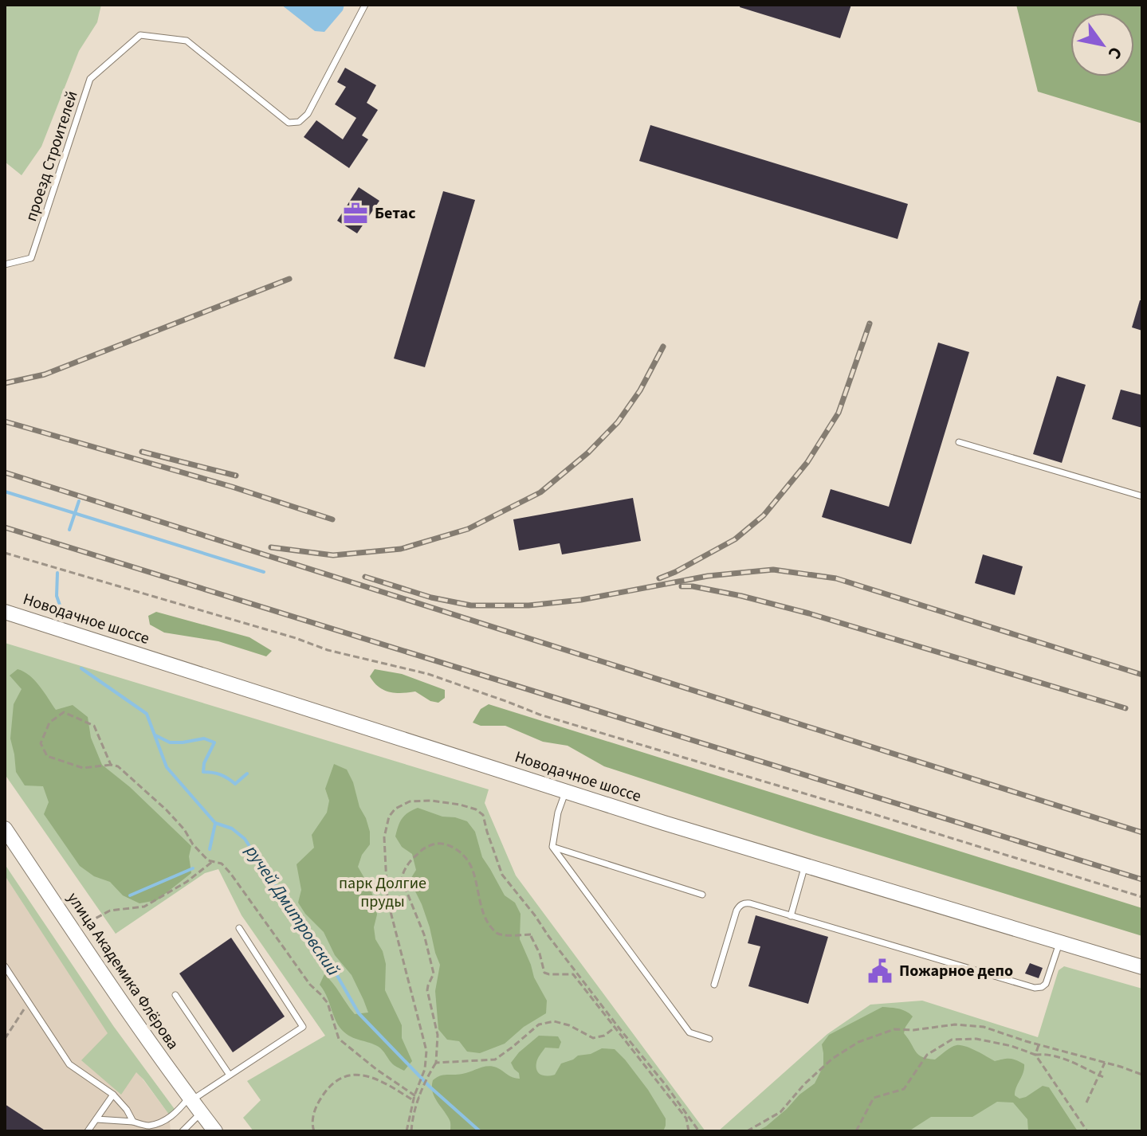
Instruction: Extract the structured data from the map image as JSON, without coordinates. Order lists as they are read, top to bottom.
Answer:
{
  "streets": {
    "street": ["Новодачное шоссе", "улица Академика Флёрова"],
    "lane": ["проезд Строителей"]
  },
  "water": ["ручей Дмитровский"],
  "parks": ["парк Долгие пруды"],
  "places": {
    "office": ["Бетас"],
    "public building": ["Пожарное депо"]
  },
  "north": "bottom right"
}
